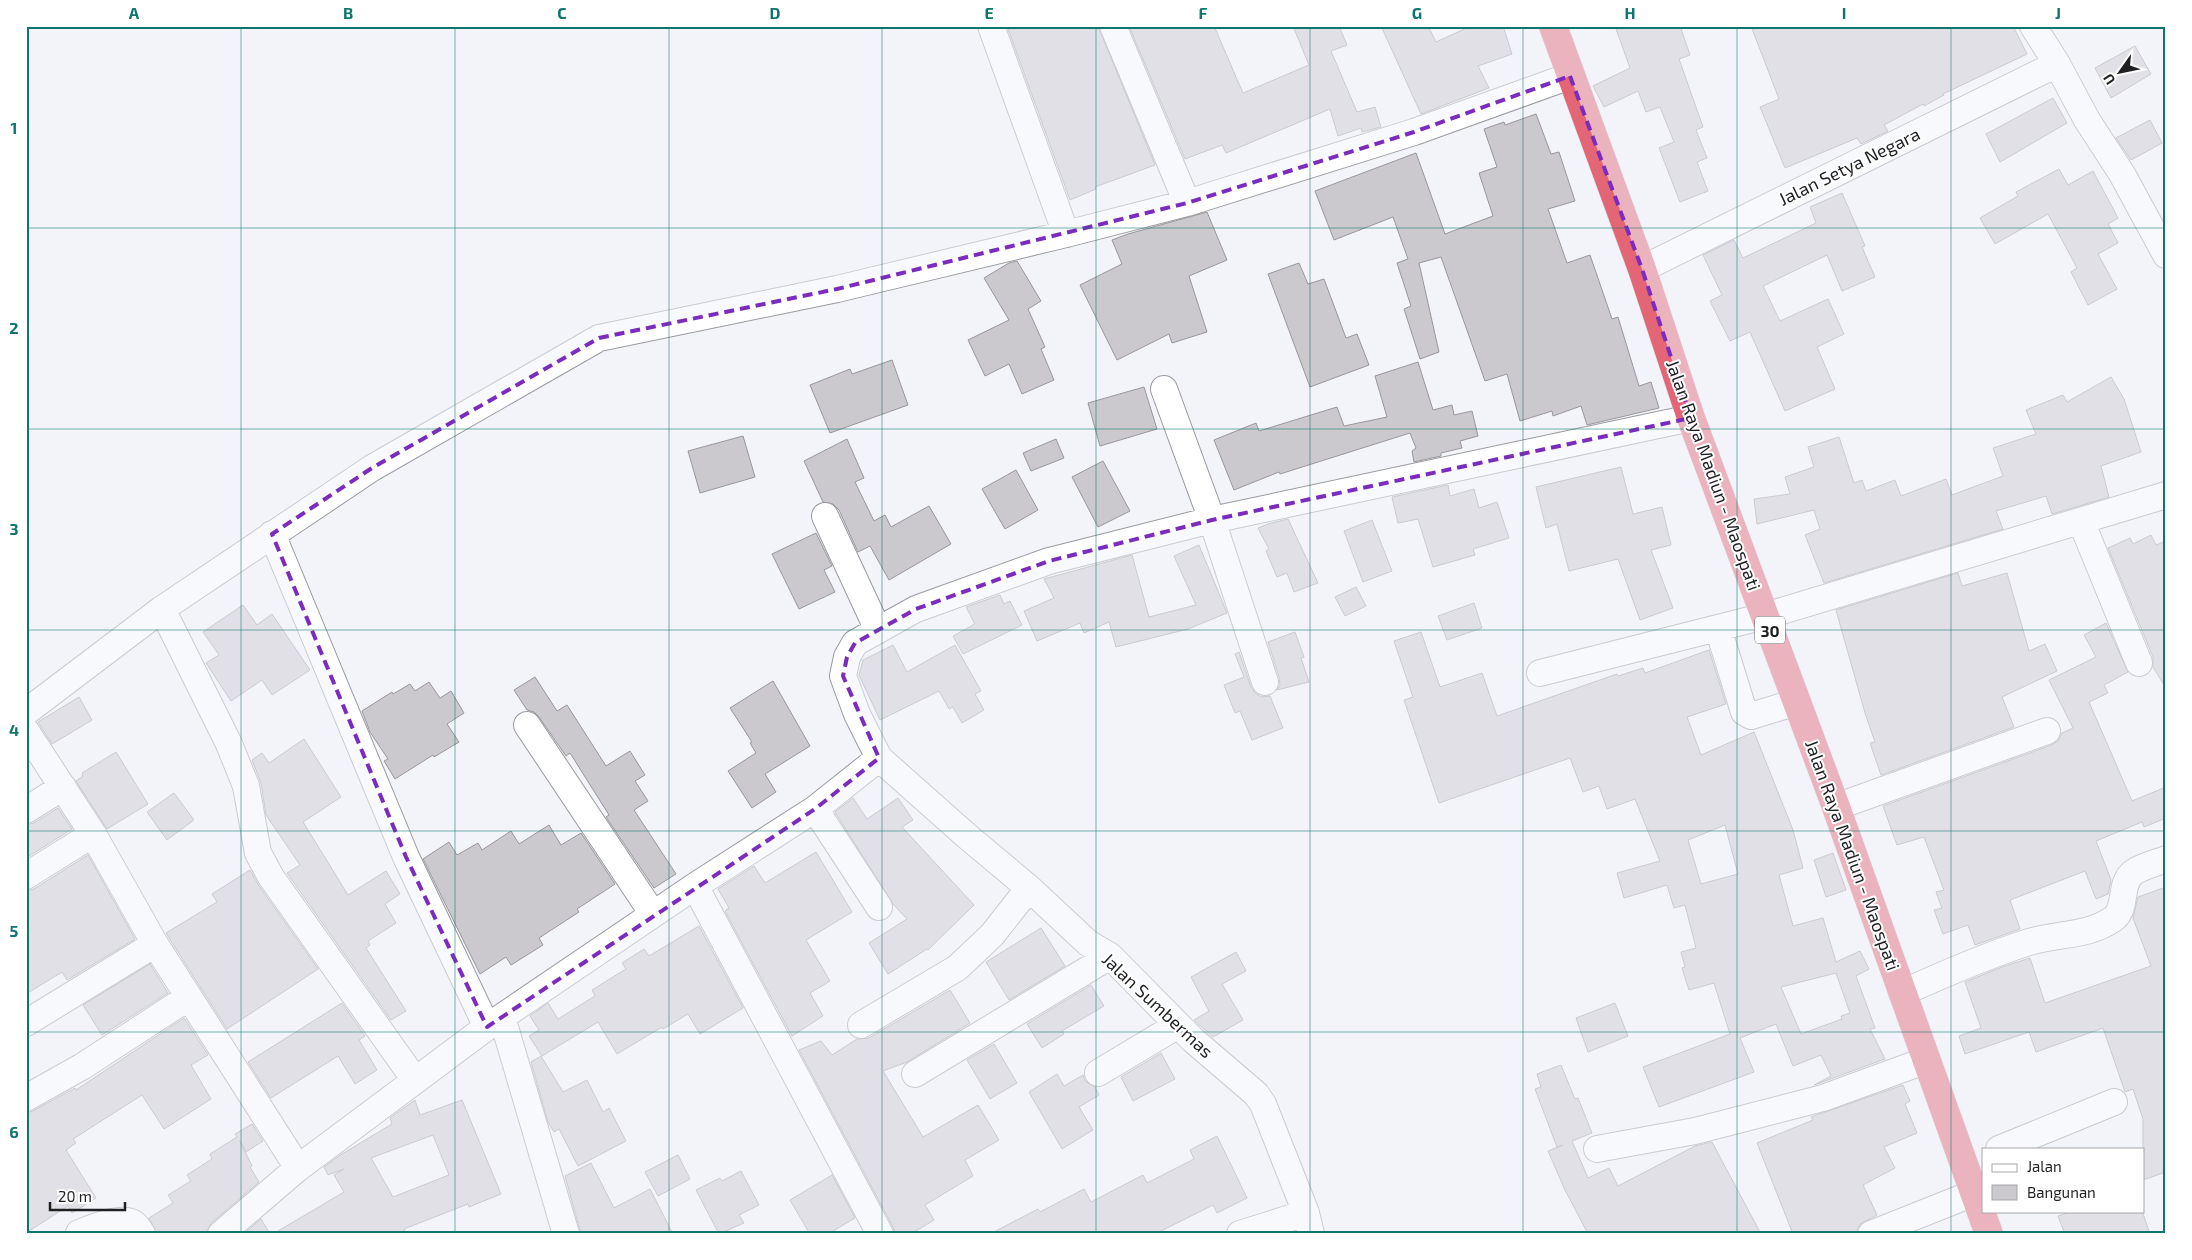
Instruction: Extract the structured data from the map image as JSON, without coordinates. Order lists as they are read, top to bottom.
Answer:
{
  "streets": {
    "highway": ["Jalan Raya Madiun - Maospati", "30"],
    "street": ["Jalan Setya Negara", "Jalan Sumbermas"]
  },
  "crossings": [
    ["Jalan Setya Negara", "Jalan Raya Madiun - Maospati"]
  ],
  "legend": ["Jalan", "Bangunan"],
  "scale_bar": "20 m",
  "north": "bottom left",
  "grid": {
    "columns": [
      "A",
      "B",
      "C",
      "D",
      "E",
      "F",
      "G",
      "H",
      "I",
      "J"
    ],
    "rows": [
      "1",
      "2",
      "3",
      "4",
      "5",
      "6"
    ]
  }
}
